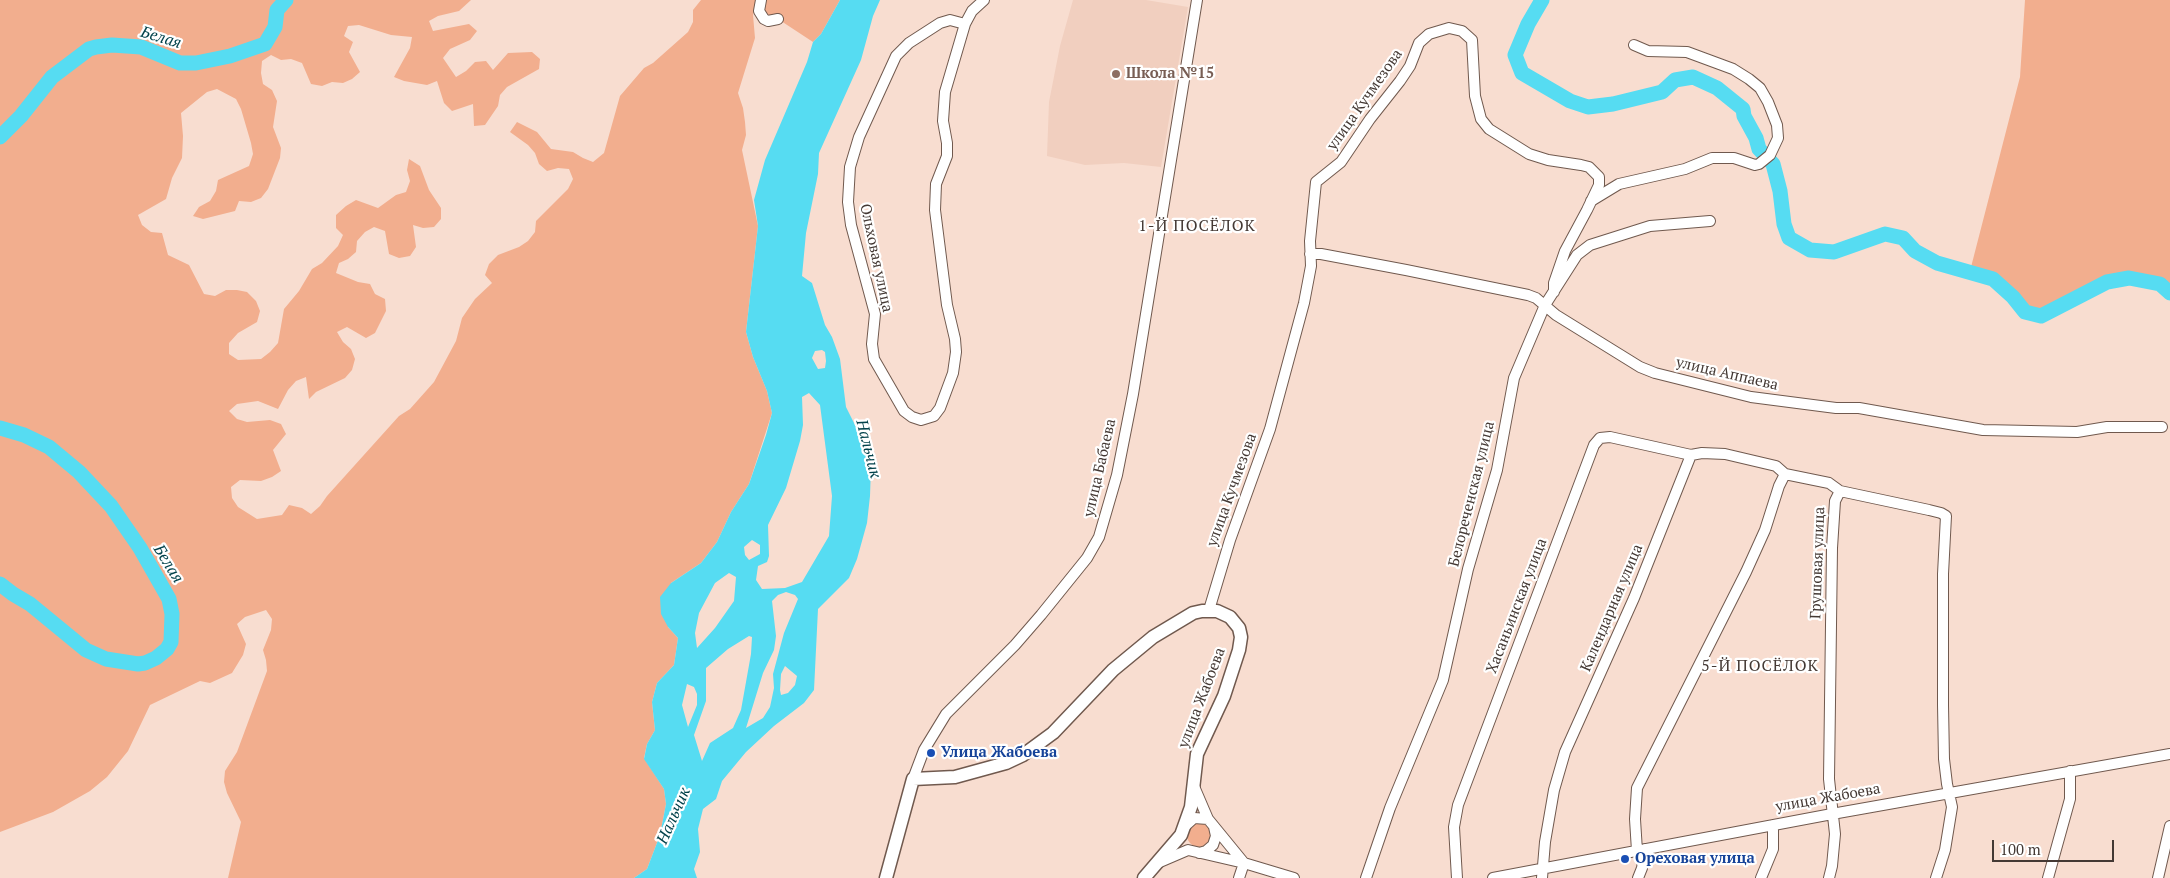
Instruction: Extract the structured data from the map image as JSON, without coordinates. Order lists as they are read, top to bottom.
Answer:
{
  "streets": {
    "street": [
      "улица Кучмезова",
      "Ольховая улица",
      "улица Аппаева",
      "улица Бабаева",
      "Белореченская улица",
      "Грушовая улица",
      "Хасаньинская улица",
      "Календарная улица",
      "улица Жабоева"
    ]
  },
  "crossings": [
    ["улица Кучмезова", "улица Аппаева"],
    ["улица Кучмезова", "Белореченская улица"],
    ["улица Кучмезова", "улица Жабоева"],
    ["улица Аппаева", "Белореченская улица"],
    ["Грушовая улица", "улица Жабоева"],
    ["Хасаньинская улица", "Календарная улица"],
    ["Календарная улица", "улица Жабоева"]
  ],
  "districts": ["1-Й ПОСЁЛОК", "5-Й ПОСЁЛОК"],
  "water": ["Белая", "Нальчик"],
  "places": ["Школа №15", "Улица Жабоева", "Ореховая улица"],
  "scale_bar": "100 m"
}
